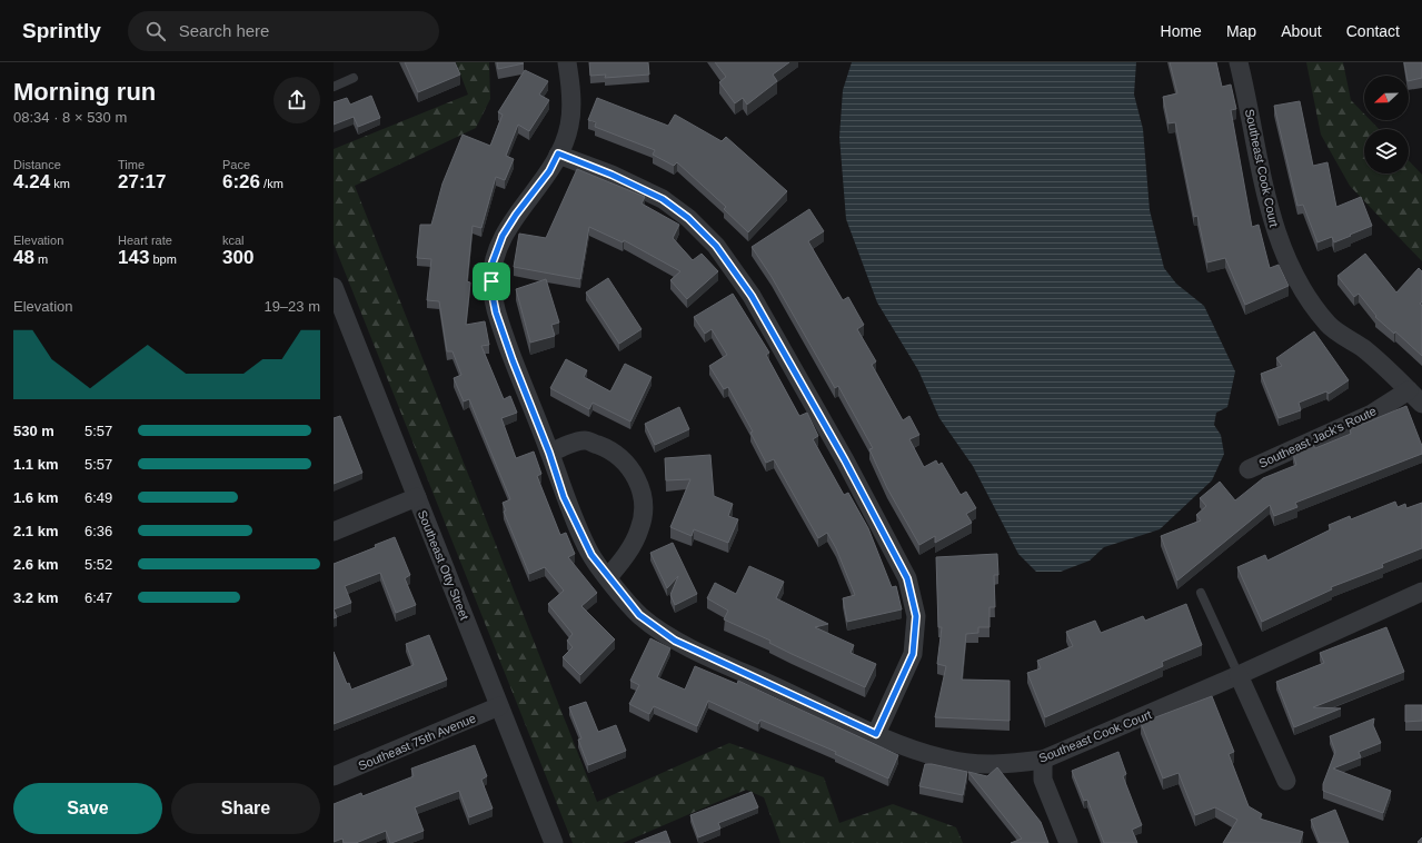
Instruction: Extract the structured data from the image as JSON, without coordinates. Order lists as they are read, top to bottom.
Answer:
{
  "streets": {
    "street": [
      "Southeast Cook Court",
      "Southeast Jack's Route",
      "Southeast Otty Street",
      "Southeast 75th Avenue"
    ]
  },
  "crossings": [
    ["Southeast Cook Court", "Southeast Jack's Route"],
    ["Southeast Otty Street", "Southeast 75th Avenue"]
  ],
  "north": "left",
  "page": {
    "header": "Sprintly",
    "search": "Search here",
    "nav": [
      "Home",
      "Map",
      "About",
      "Contact"
    ],
    "heading": ["Morning run", "08:34 · 8 × 530 m"],
    "stats": [
      ["Distance", "4.24 km"],
      ["Time", "27:17"],
      ["Pace", "6:26 /km"],
      ["Elevation", "48 m"],
      ["Heart rate", "143 bpm"],
      ["kcal", "300"]
    ],
    "chart": ["Elevation", "19–23 m"],
    "list": [
      {
        "name": "530 m",
        "note": "5:57"
      },
      {
        "name": "1.1 km",
        "note": "5:57"
      },
      {
        "name": "1.6 km",
        "note": "6:49"
      },
      {
        "name": "2.1 km",
        "note": "6:36"
      },
      {
        "name": "2.6 km",
        "note": "5:52"
      },
      {
        "name": "3.2 km",
        "note": "6:47"
      }
    ],
    "buttons": ["Save", "Share"]
  }
}
